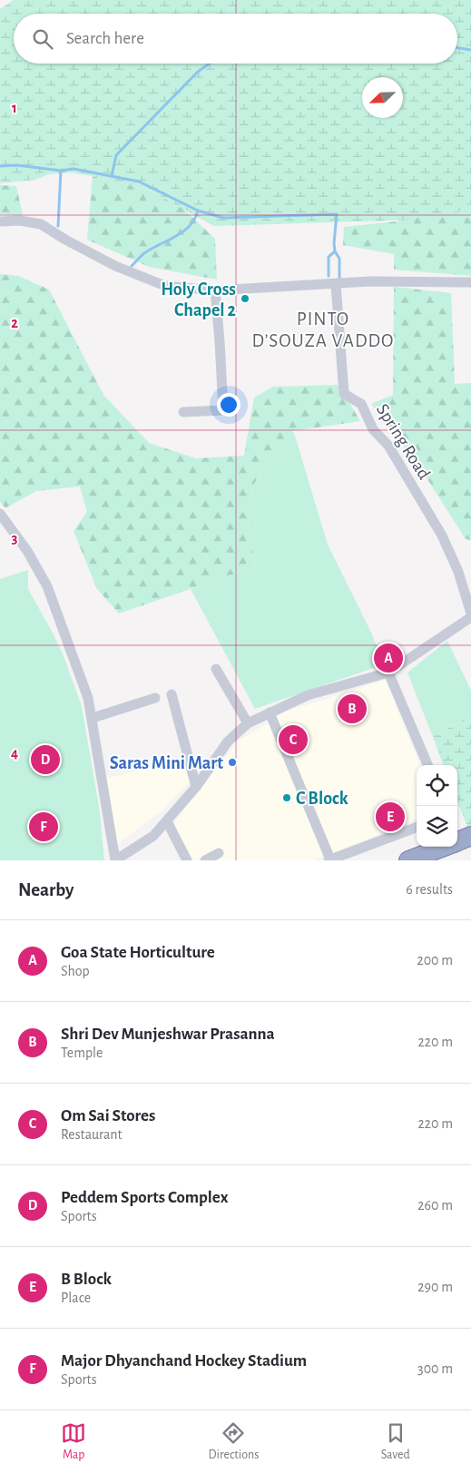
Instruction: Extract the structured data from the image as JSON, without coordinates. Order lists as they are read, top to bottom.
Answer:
{
  "streets": {
    "street": ["Spring Road"]
  },
  "districts": ["PINTO D’SOUZA VADDO"],
  "places": ["Holy Cross Chapel 2", "Saras Mini Mart", "C Block"],
  "north": "bottom left",
  "page": {
    "search": "Search here",
    "pins": [
      "A",
      "B",
      "C",
      "D",
      "E",
      "F"
    ],
    "heading": ["Nearby", "6 results"],
    "list": [
      {
        "mark": "A",
        "name": "Goa State Horticulture",
        "note": "Shop",
        "value": "200 m"
      },
      {
        "mark": "B",
        "name": "Shri Dev Munjeshwar Prasanna",
        "note": "Temple",
        "value": "220 m"
      },
      {
        "mark": "C",
        "name": "Om Sai Stores",
        "note": "Restaurant",
        "value": "220 m"
      },
      {
        "mark": "D",
        "name": "Peddem Sports Complex",
        "note": "Sports",
        "value": "260 m"
      },
      {
        "mark": "E",
        "name": "B Block",
        "note": "Place",
        "value": "290 m"
      },
      {
        "mark": "F",
        "name": "Major Dhyanchand Hockey Stadium",
        "note": "Sports",
        "value": "300 m"
      }
    ],
    "nav": ["Map", "Directions", "Saved"]
  },
  "grid": {
    "rows": [
      "1",
      "2",
      "3",
      "4"
    ]
  }
}
